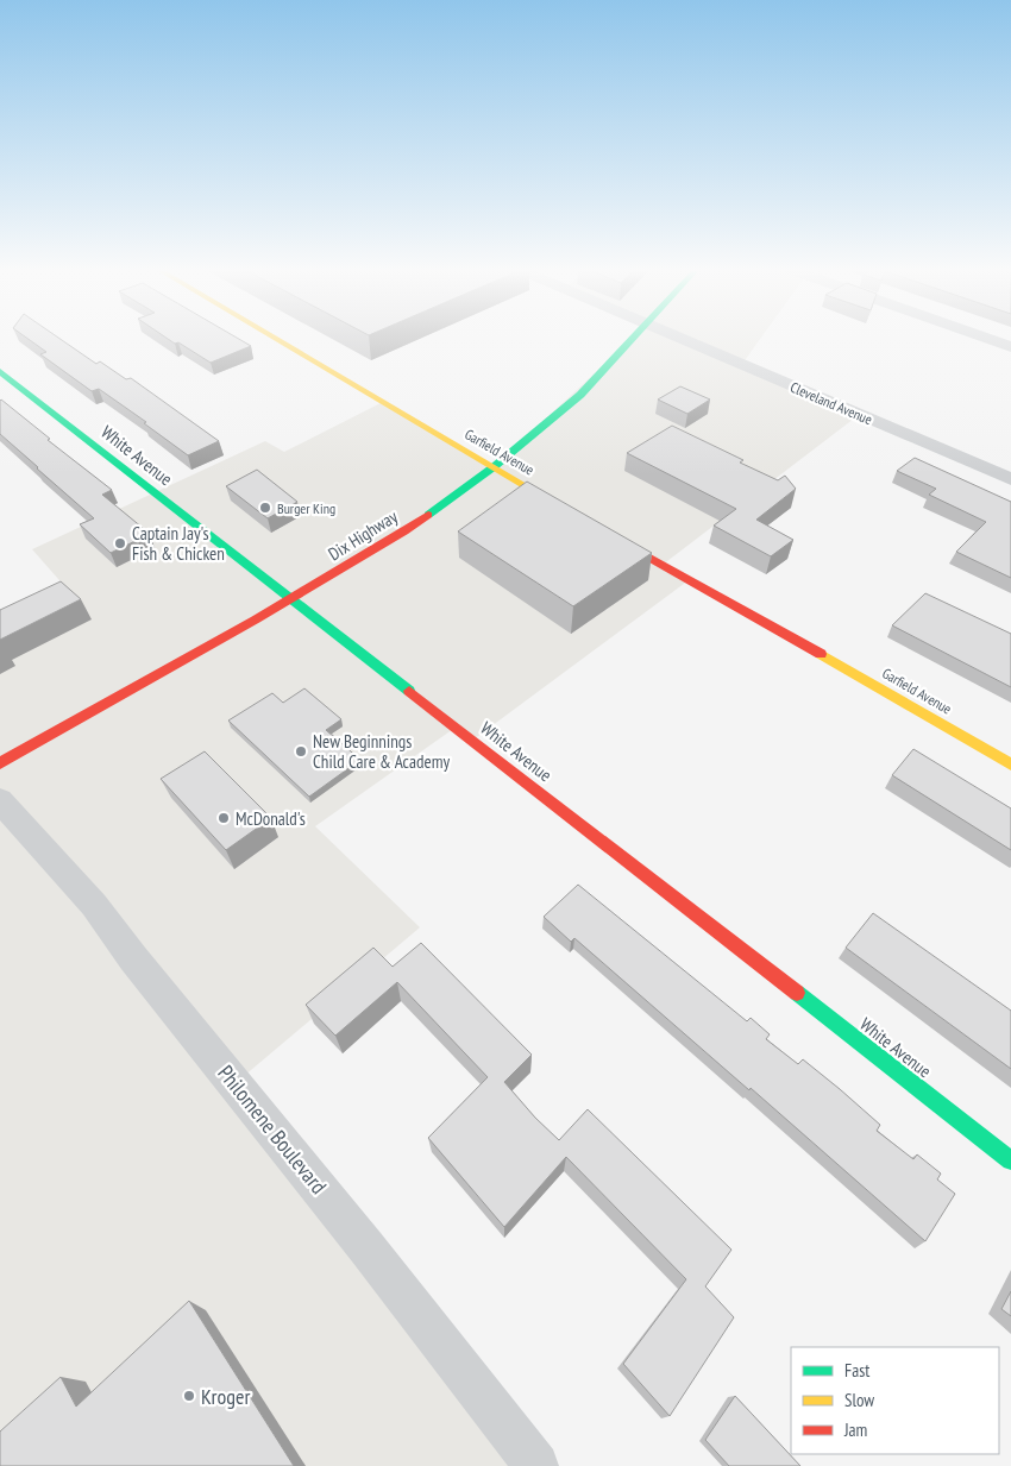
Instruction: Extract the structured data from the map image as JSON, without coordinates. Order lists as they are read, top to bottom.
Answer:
{
  "streets": {
    "street": [
      "Cleveland Avenue",
      "Garfield Avenue",
      "White Avenue",
      "Dix Highway",
      "Philomene Boulevard"
    ]
  },
  "crossings": [
    ["Garfield Avenue", "Dix Highway"],
    ["White Avenue", "Dix Highway"]
  ],
  "places": [
    "Burger King",
    "Captain Jay's Fish & Chicken",
    "New Beginnings Child Care & Academy",
    "McDonald's",
    "Kroger"
  ],
  "legend": ["Fast", "Slow", "Jam"]
}
